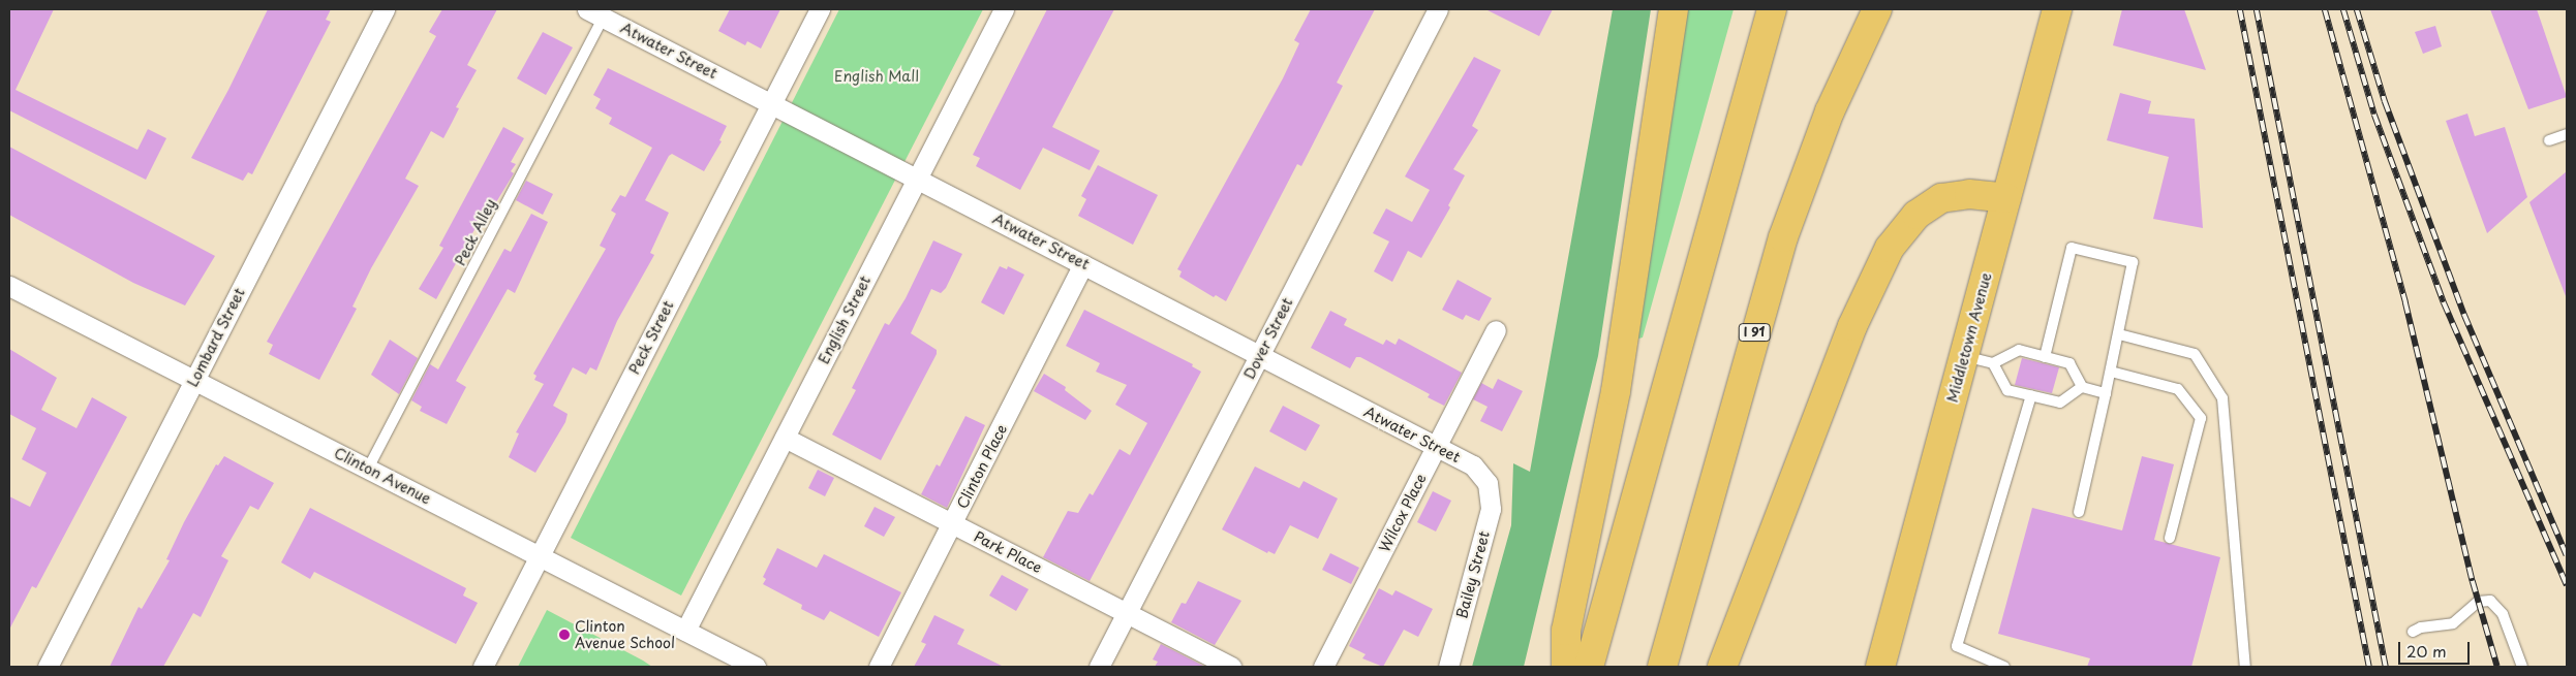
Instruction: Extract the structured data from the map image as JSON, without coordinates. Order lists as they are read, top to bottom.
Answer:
{
  "streets": {
    "main road": ["I 91", "Middletown Avenue"],
    "street": [
      "Atwater Street",
      "English Street",
      "Lombard Street",
      "Peck Street",
      "Dover Street",
      "Clinton Place",
      "Clinton Avenue",
      "Wilcox Place",
      "Park Place",
      "Bailey Street"
    ],
    "lane": ["Peck Alley"]
  },
  "crossings": [
    ["Atwater Street", "Peck Alley"],
    ["Atwater Street", "English Street"],
    ["Atwater Street", "Peck Street"],
    ["Atwater Street", "Dover Street"],
    ["Atwater Street", "Clinton Place"],
    ["Atwater Street", "Wilcox Place"],
    ["Atwater Street", "Bailey Street"],
    ["Peck Alley", "Clinton Avenue"],
    ["English Street", "Clinton Avenue"],
    ["English Street", "Park Place"],
    ["Lombard Street", "Clinton Avenue"],
    ["Peck Street", "Clinton Avenue"],
    ["Dover Street", "Park Place"],
    ["Clinton Place", "Park Place"]
  ],
  "parks": ["English Mall"],
  "places": ["Clinton Avenue School"],
  "scale_bar": "20 m"
}
